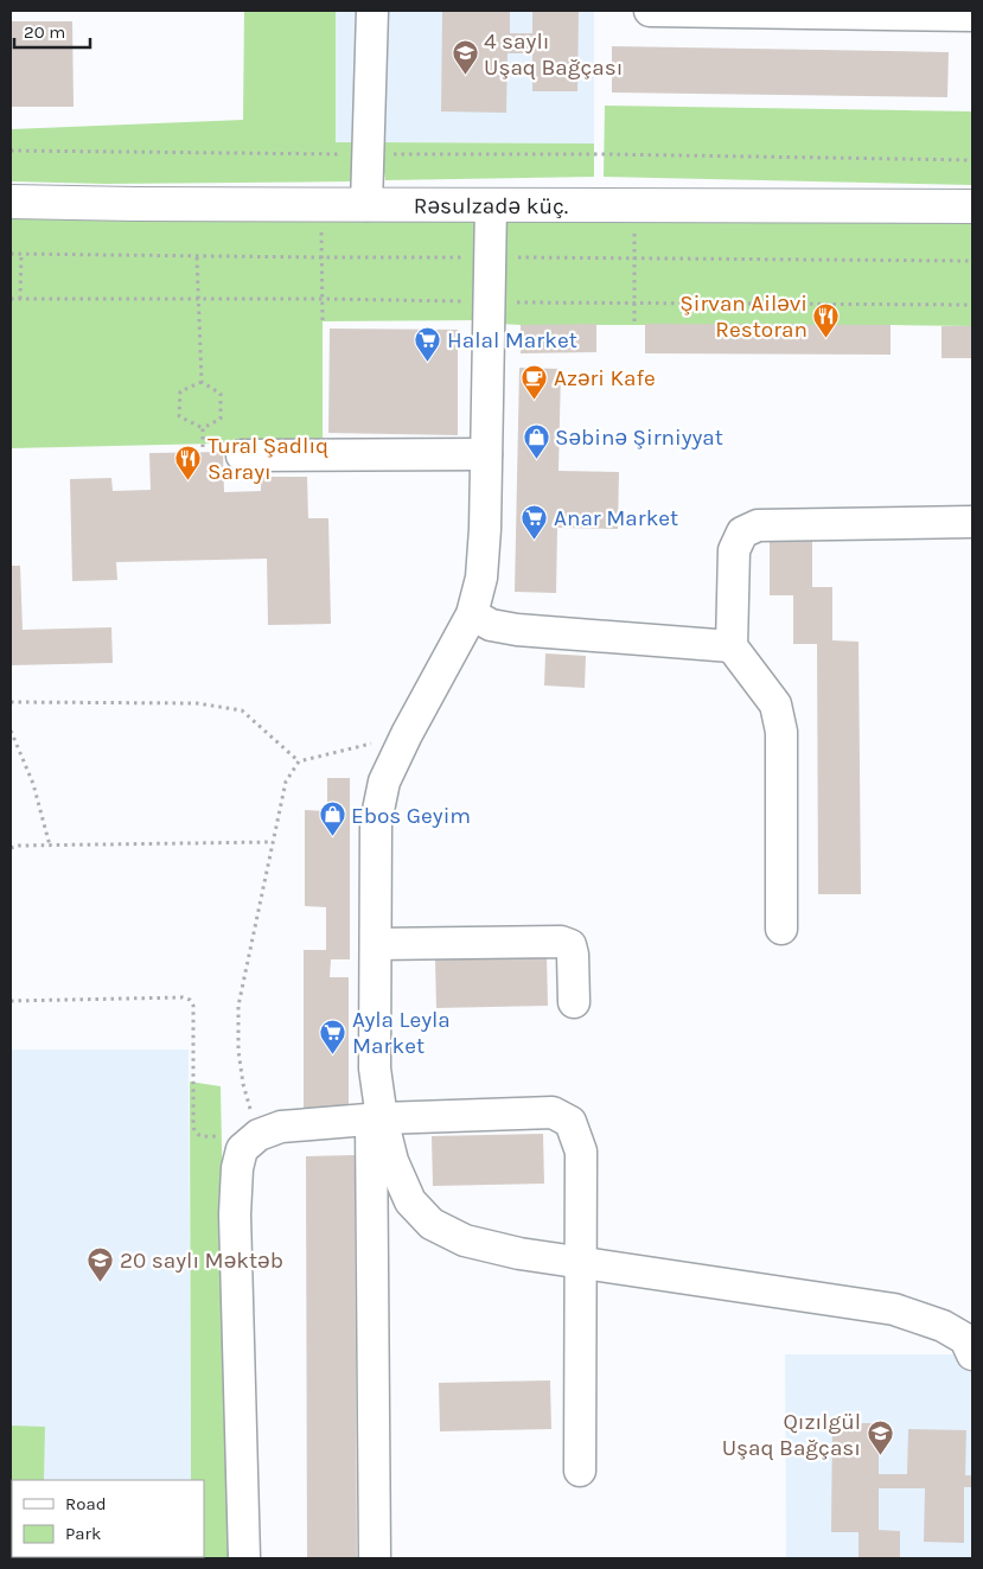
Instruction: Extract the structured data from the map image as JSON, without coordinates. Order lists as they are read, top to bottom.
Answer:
{
  "streets": {
    "main road": ["Rəsulzadə küç."]
  },
  "places": {
    "school or university": ["4 saylı Uşaq Bağçası", "20 saylı Məktəb", "Qızılgül Uşaq Bağçası"],
    "restaurant": ["Şirvan Ailəvi Restoran", "Tural Şadlıq Sarayı"],
    "supermarket": ["Halal Market", "Anar Market", "Ayla Leyla Market"],
    "cafe": ["Azəri Kafe"],
    "shop": ["Səbinə Şirniyyat", "Ebos Geyim"]
  },
  "legend": ["Road", "Park"],
  "scale_bar": "20 m"
}
